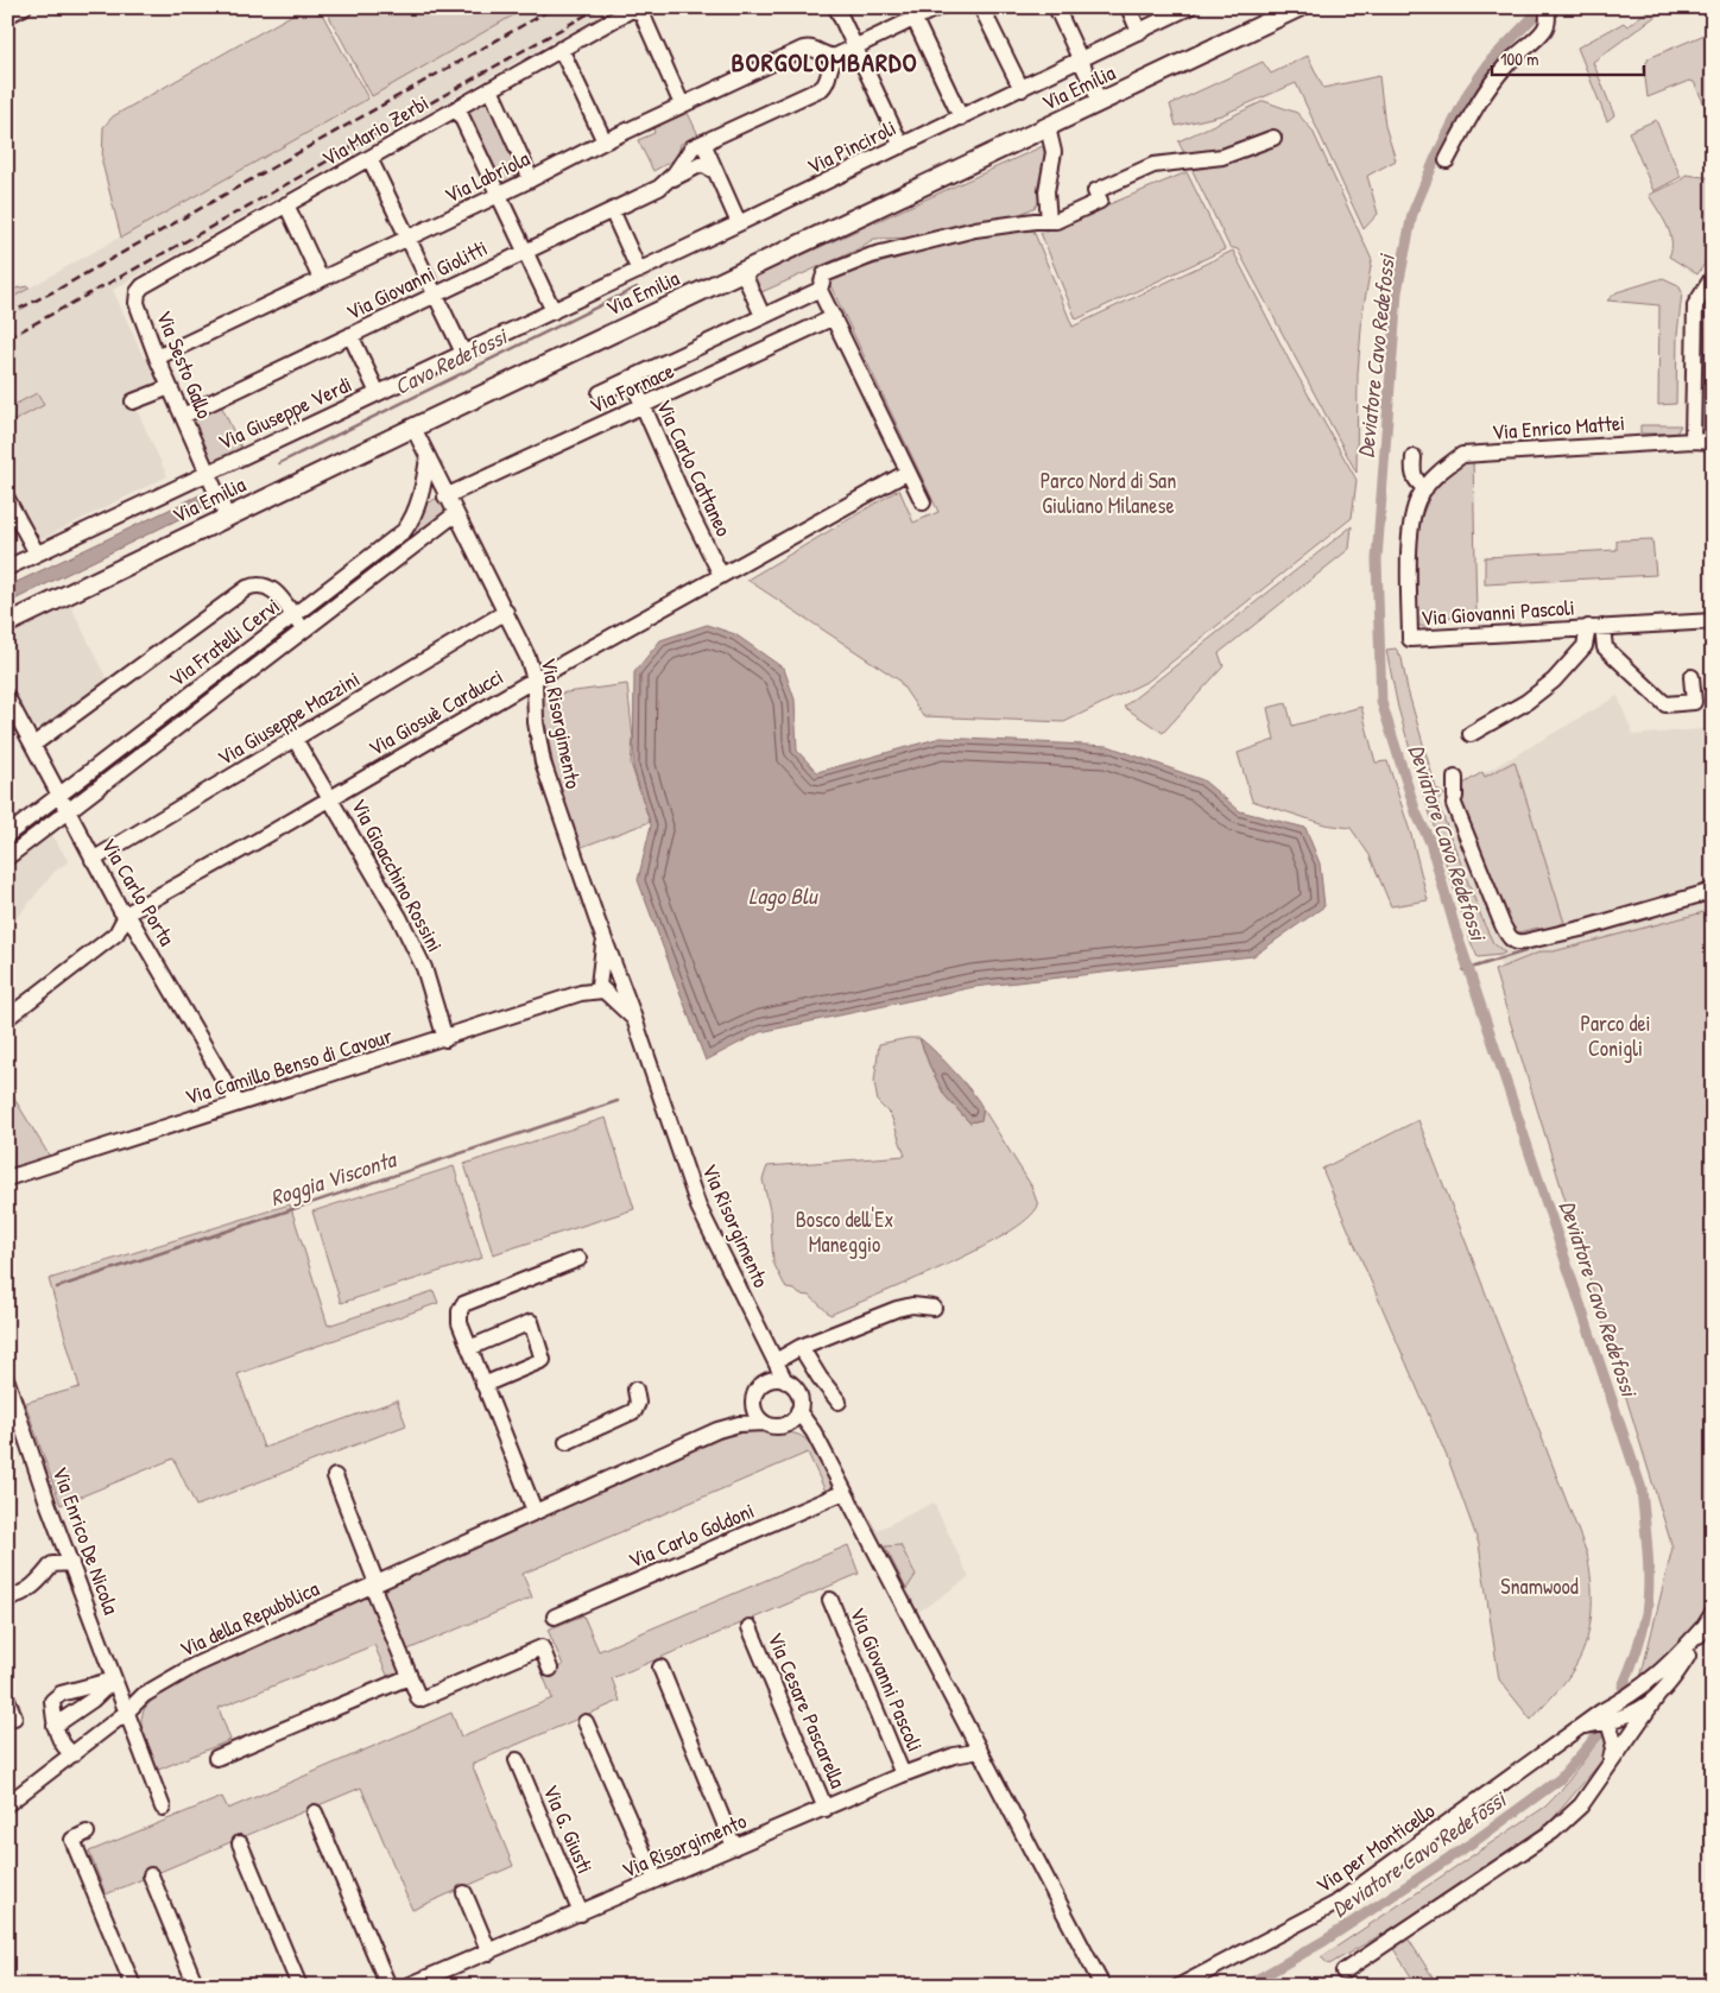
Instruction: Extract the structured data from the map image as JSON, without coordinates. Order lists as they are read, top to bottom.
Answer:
{
  "streets": {
    "main road": ["Via Emilia"],
    "street": [
      "Via Mario Zerbi",
      "Via Pinciroli",
      "Via Labriola",
      "Via Giovanni Giolitti",
      "Via Sesto Gallo",
      "Via Fornace",
      "Via Giuseppe Verdi",
      "Via Enrico Mattei",
      "Via Carlo Cattaneo",
      "Via Giovanni Pascoli",
      "Via Fratelli Cervi",
      "Via Giosuè Carducci",
      "Via Giuseppe Mazzini",
      "Via Risorgimento",
      "Via Gioacchino Rossini",
      "Via Carlo Porta",
      "Via Camillo Benso di Cavour",
      "Via Carlo Goldoni",
      "Via Enrico De Nicola",
      "Via della Repubblica",
      "Via Cesare Pascarella",
      "Via G. Giusti",
      "Via per Monticello"
    ]
  },
  "crossings": [
    ["Via Emilia", "Via Sesto Gallo"],
    ["Via Emilia", "Via Risorgimento"],
    ["Via Mario Zerbi", "Via Labriola"],
    ["Via Mario Zerbi", "Via Sesto Gallo"],
    ["Via Pinciroli", "Via Giuseppe Verdi"],
    ["Via Labriola", "Via Sesto Gallo"],
    ["Via Giovanni Giolitti", "Via Sesto Gallo"],
    ["Via Sesto Gallo", "Via Giuseppe Verdi"],
    ["Via Fornace", "Via Carlo Cattaneo"],
    ["Via Fornace", "Via Fratelli Cervi"],
    ["Via Fornace", "Via Risorgimento"],
    ["Via Enrico Mattei", "Via Giovanni Pascoli"],
    ["Via Carlo Cattaneo", "Via Giosuè Carducci"],
    ["Via Giovanni Pascoli", "Via Risorgimento"],
    ["Via Fratelli Cervi", "Via Risorgimento"],
    ["Via Fratelli Cervi", "Via Carlo Porta"],
    ["Via Giosuè Carducci", "Via Risorgimento"],
    ["Via Giosuè Carducci", "Via Gioacchino Rossini"],
    ["Via Giosuè Carducci", "Via Carlo Porta"],
    ["Via Giuseppe Mazzini", "Via Risorgimento"],
    ["Via Giuseppe Mazzini", "Via Gioacchino Rossini"],
    ["Via Giuseppe Mazzini", "Via Carlo Porta"],
    ["Via Risorgimento", "Via Camillo Benso di Cavour"],
    ["Via Risorgimento", "Via della Repubblica"],
    ["Via Risorgimento", "Via Cesare Pascarella"],
    ["Via Risorgimento", "Via G. Giusti"],
    ["Via Gioacchino Rossini", "Via Camillo Benso di Cavour"],
    ["Via Carlo Porta", "Via Camillo Benso di Cavour"],
    ["Via Enrico De Nicola", "Via della Repubblica"]
  ],
  "districts": ["BORGOLOMBARDO"],
  "water": [
    "Deviatore Cavo Redefossi",
    "Cavo Redefossi",
    "Lago Blu",
    "Roggia Visconta"
  ],
  "parks": [
    "Parco Nord di San Giuliano Milanese",
    "Parco dei Conigli",
    "Bosco dell'Ex Maneggio",
    "Snamwood"
  ],
  "scale_bar": "100 m"
}
